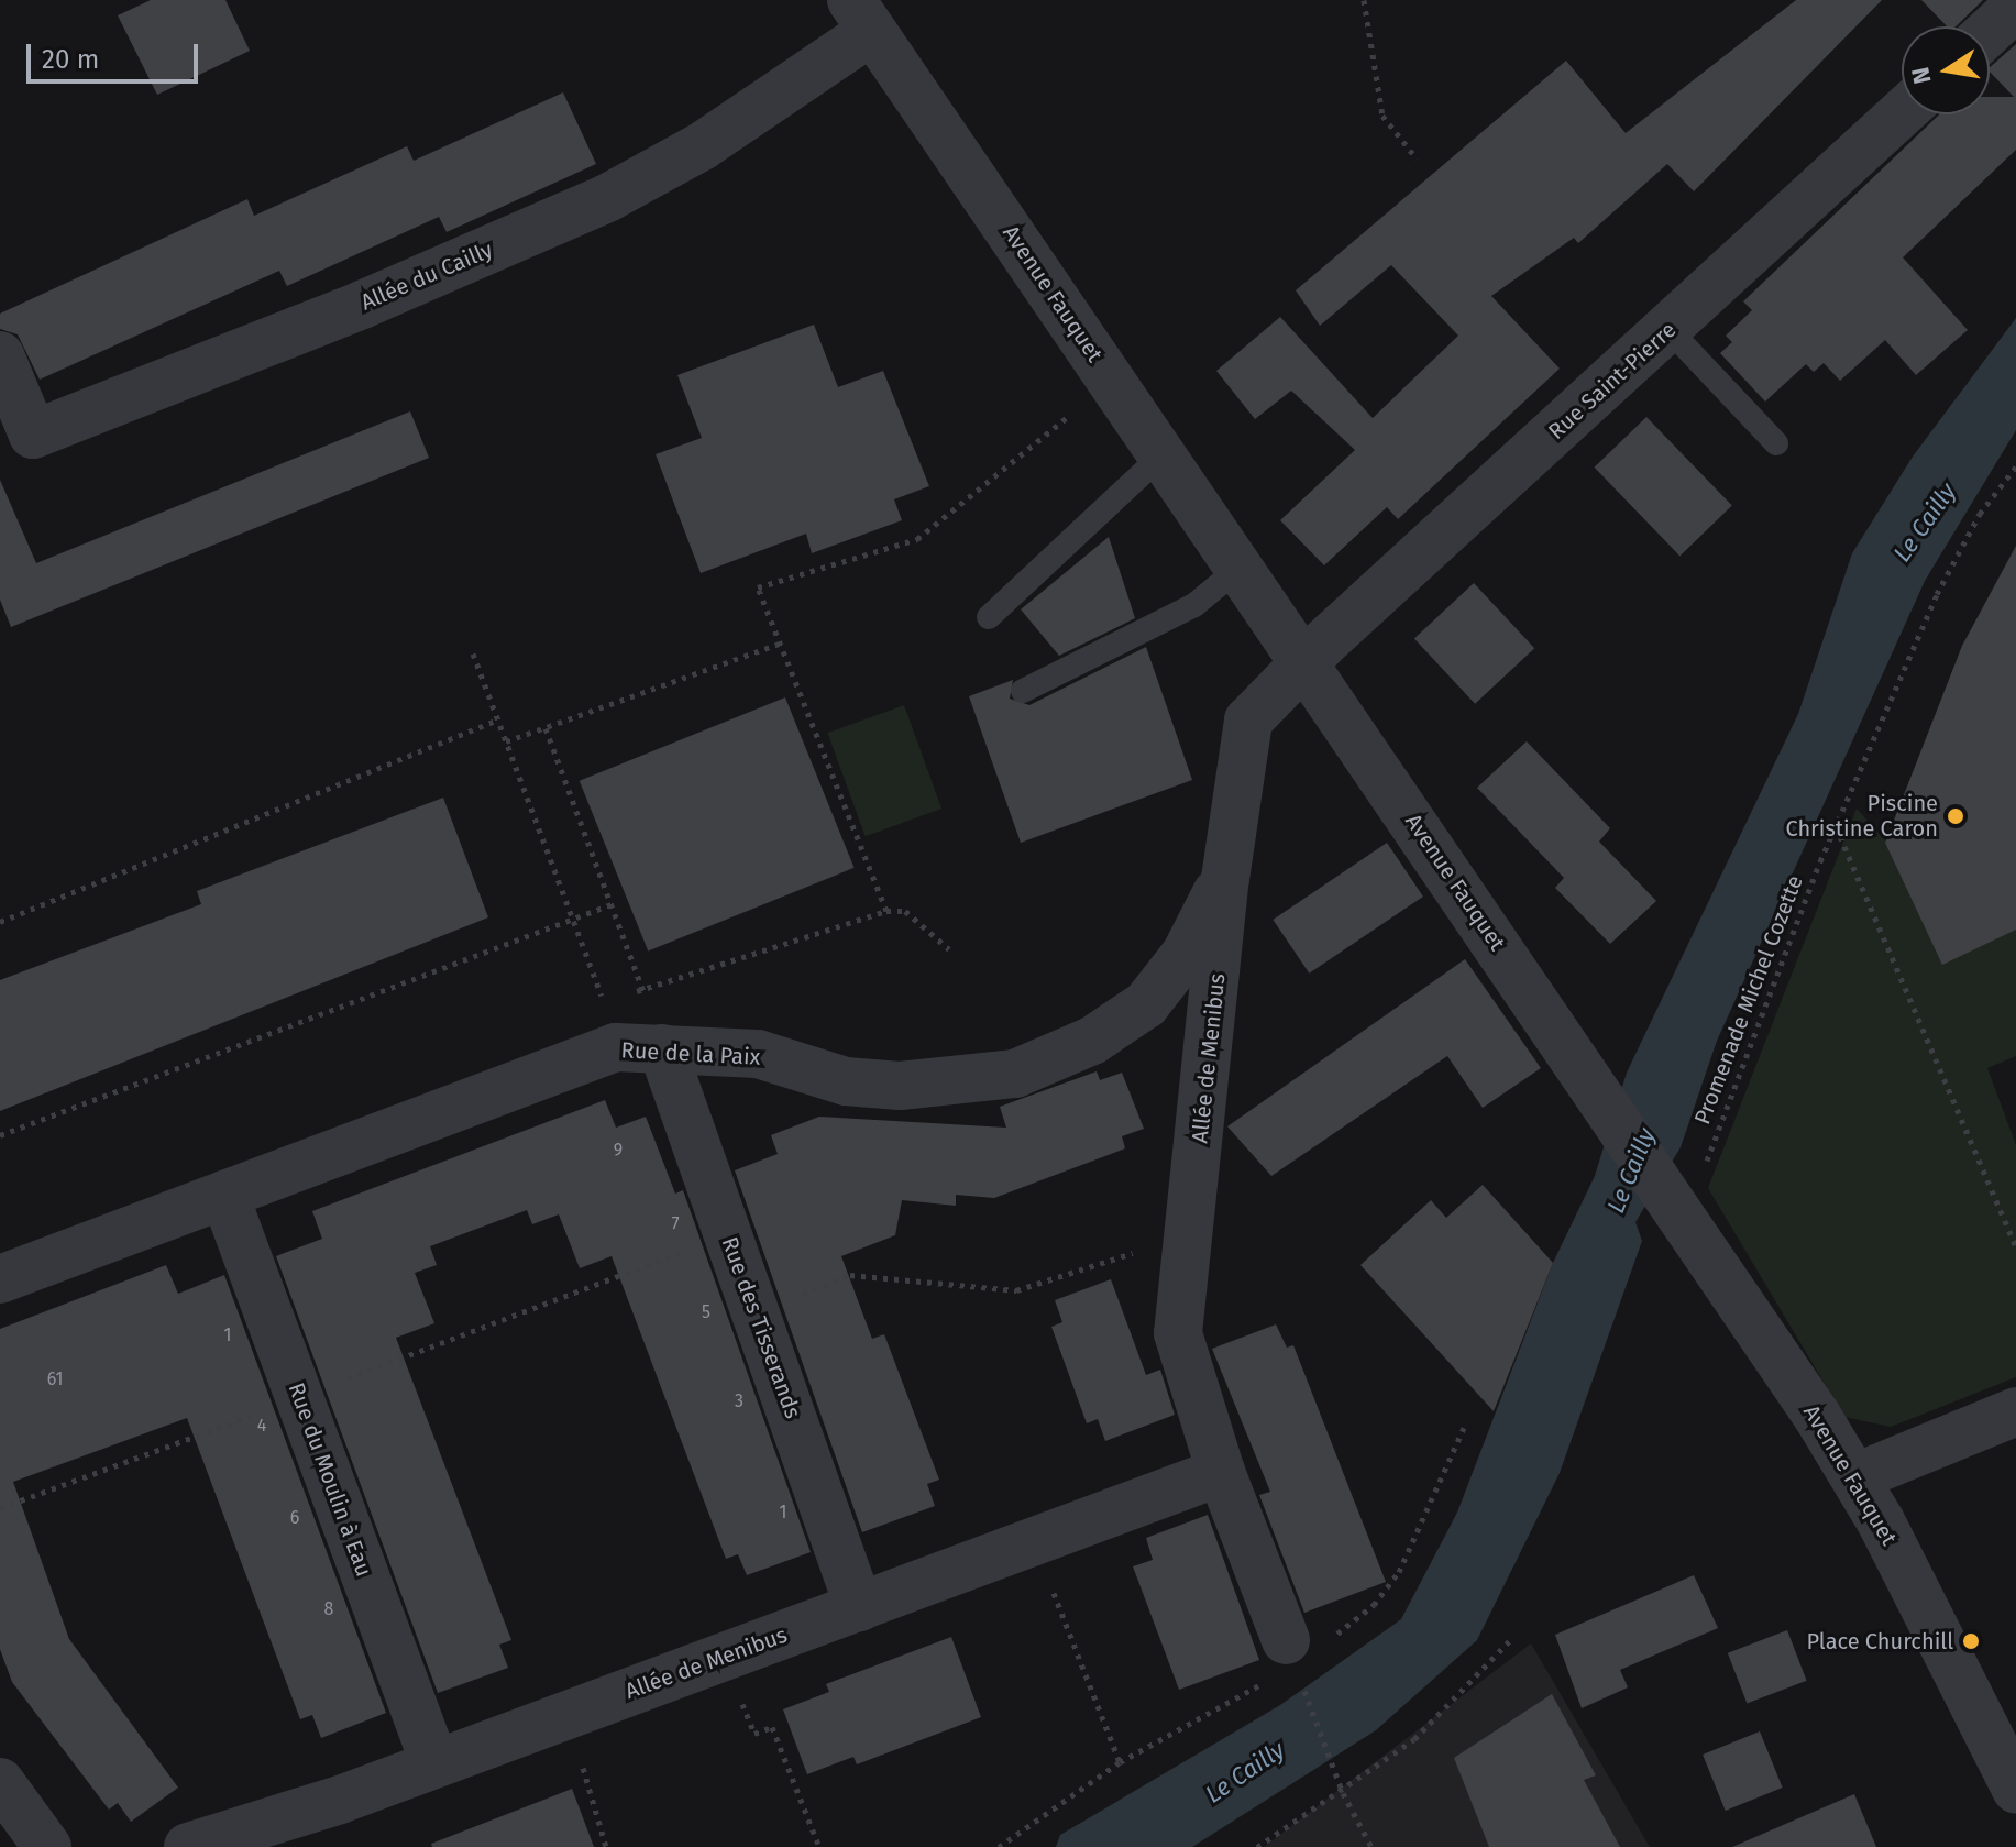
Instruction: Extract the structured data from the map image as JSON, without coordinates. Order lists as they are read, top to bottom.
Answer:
{
  "streets": {
    "street": [
      "Allée du Cailly",
      "Avenue Fauquet",
      "Rue Saint-Pierre",
      "Rue de la Paix",
      "Allée de Menibus",
      "Rue des Tisserands",
      "Rue du Moulin à Eau"
    ],
    "path": ["Promenade Michel Cozette"]
  },
  "crossings": [
    ["Allée du Cailly", "Avenue Fauquet"],
    ["Avenue Fauquet", "Rue Saint-Pierre"],
    ["Avenue Fauquet", "Promenade Michel Cozette"],
    ["Avenue Fauquet", "Allée de Menibus"],
    ["Rue Saint-Pierre", "Allée de Menibus"],
    ["Rue de la Paix", "Allée de Menibus"],
    ["Rue de la Paix", "Rue des Tisserands"],
    ["Rue de la Paix", "Rue du Moulin à Eau"],
    ["Allée de Menibus", "Rue des Tisserands"],
    ["Allée de Menibus", "Rue du Moulin à Eau"]
  ],
  "water": ["Le Cailly"],
  "places": ["Piscine Christine Caron", "Place Churchill"],
  "house_numbers": [
    "9",
    "7",
    "5",
    "1",
    "61",
    "3",
    "4",
    "1",
    "6",
    "8"
  ],
  "scale_bar": "20 m",
  "north": "left"
}
